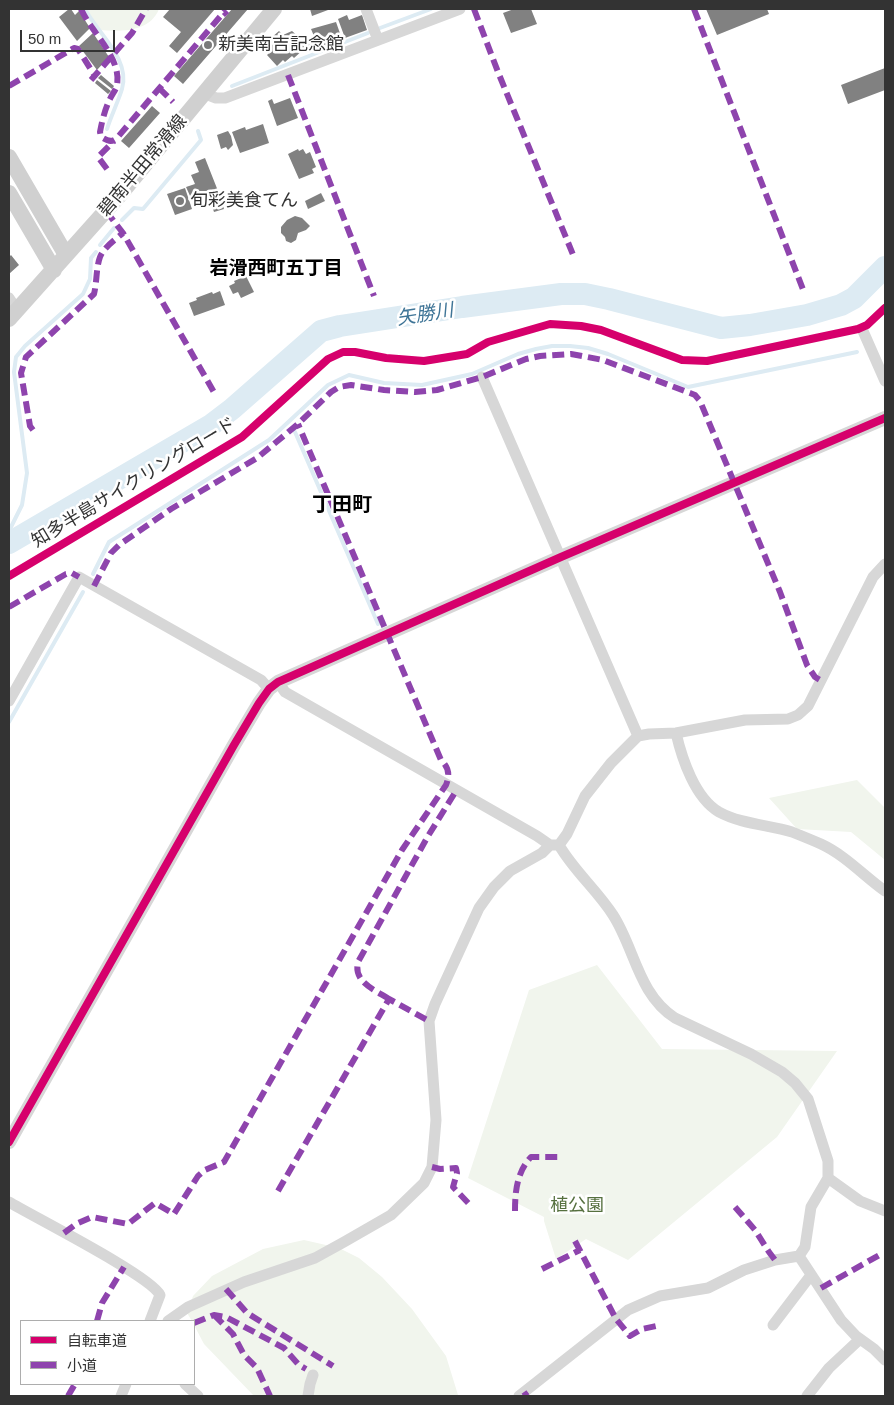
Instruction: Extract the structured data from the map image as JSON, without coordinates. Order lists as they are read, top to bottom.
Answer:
{
  "streets": {
    "main road": ["碧南半田常滑線"],
    "cycle path": ["知多半島サイクリングロード"]
  },
  "districts": ["岩滑西町五丁目", "丁田町"],
  "water": ["矢勝川"],
  "parks": ["植公園"],
  "places": ["新美南吉記念館", "旬彩美食てん"],
  "legend": ["自転車道", "小道"],
  "scale_bar": "50 m"
}
